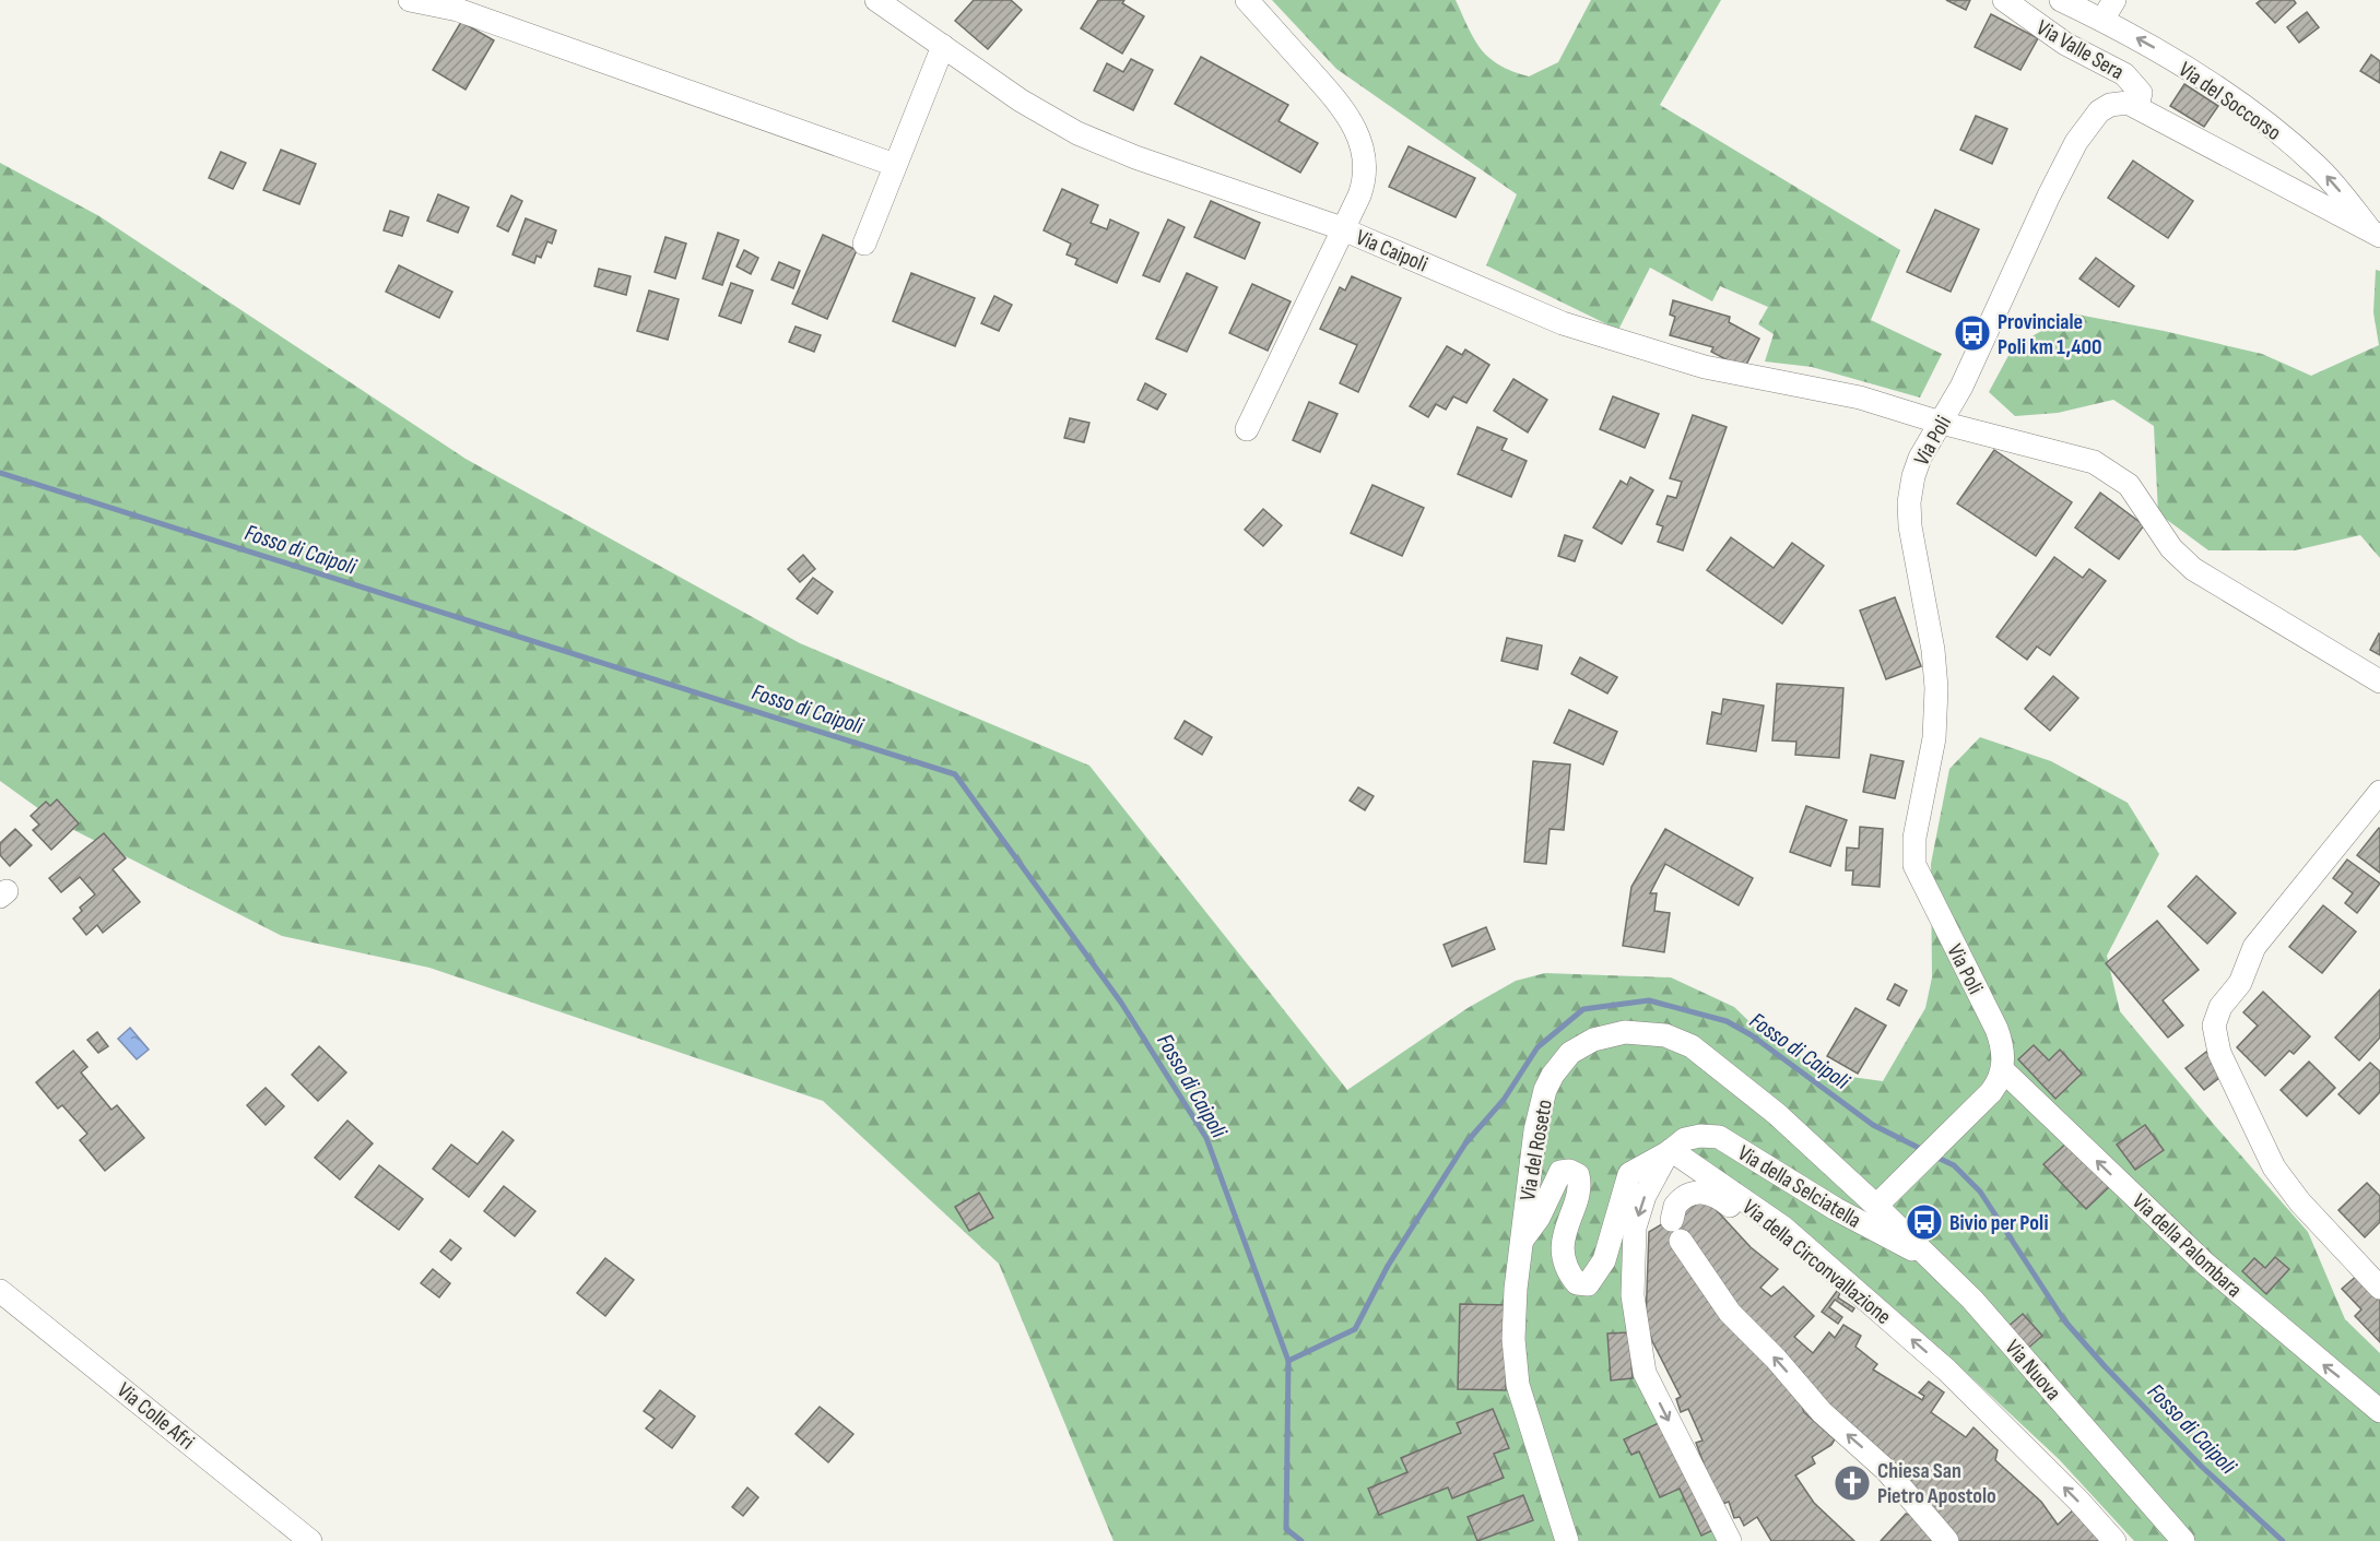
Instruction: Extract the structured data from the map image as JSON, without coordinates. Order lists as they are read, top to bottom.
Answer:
{
  "streets": {
    "street": [
      "Via Valle Sera",
      "Via del Soccorso",
      "Via Caipoli",
      "Via Poli",
      "Via del Roseto",
      "Via della Selciatella",
      "Via della Palombara",
      "Via della Circonvallazione",
      "Via Nuova",
      "Via Colle Afri"
    ]
  },
  "crossings": [
    ["Via Valle Sera", "Via Poli"],
    ["Via del Soccorso", "Via Poli"],
    ["Via Caipoli", "Via Poli"],
    ["Via Poli", "Via della Palombara"],
    ["Via del Roseto", "Via della Selciatella"],
    ["Via del Roseto", "Via Nuova"],
    ["Via della Selciatella", "Via della Circonvallazione"],
    ["Via della Selciatella", "Via Nuova"]
  ],
  "one_way": ["Via del Soccorso", "Via della Palombara", "Via della Circonvallazione"],
  "water": ["Fosso di Caipoli"],
  "places": {
    "bus stop": ["Provinciale Poli km 1,400", "Bivio per Poli"],
    "church": ["Chiesa San Pietro Apostolo"]
  }
}
